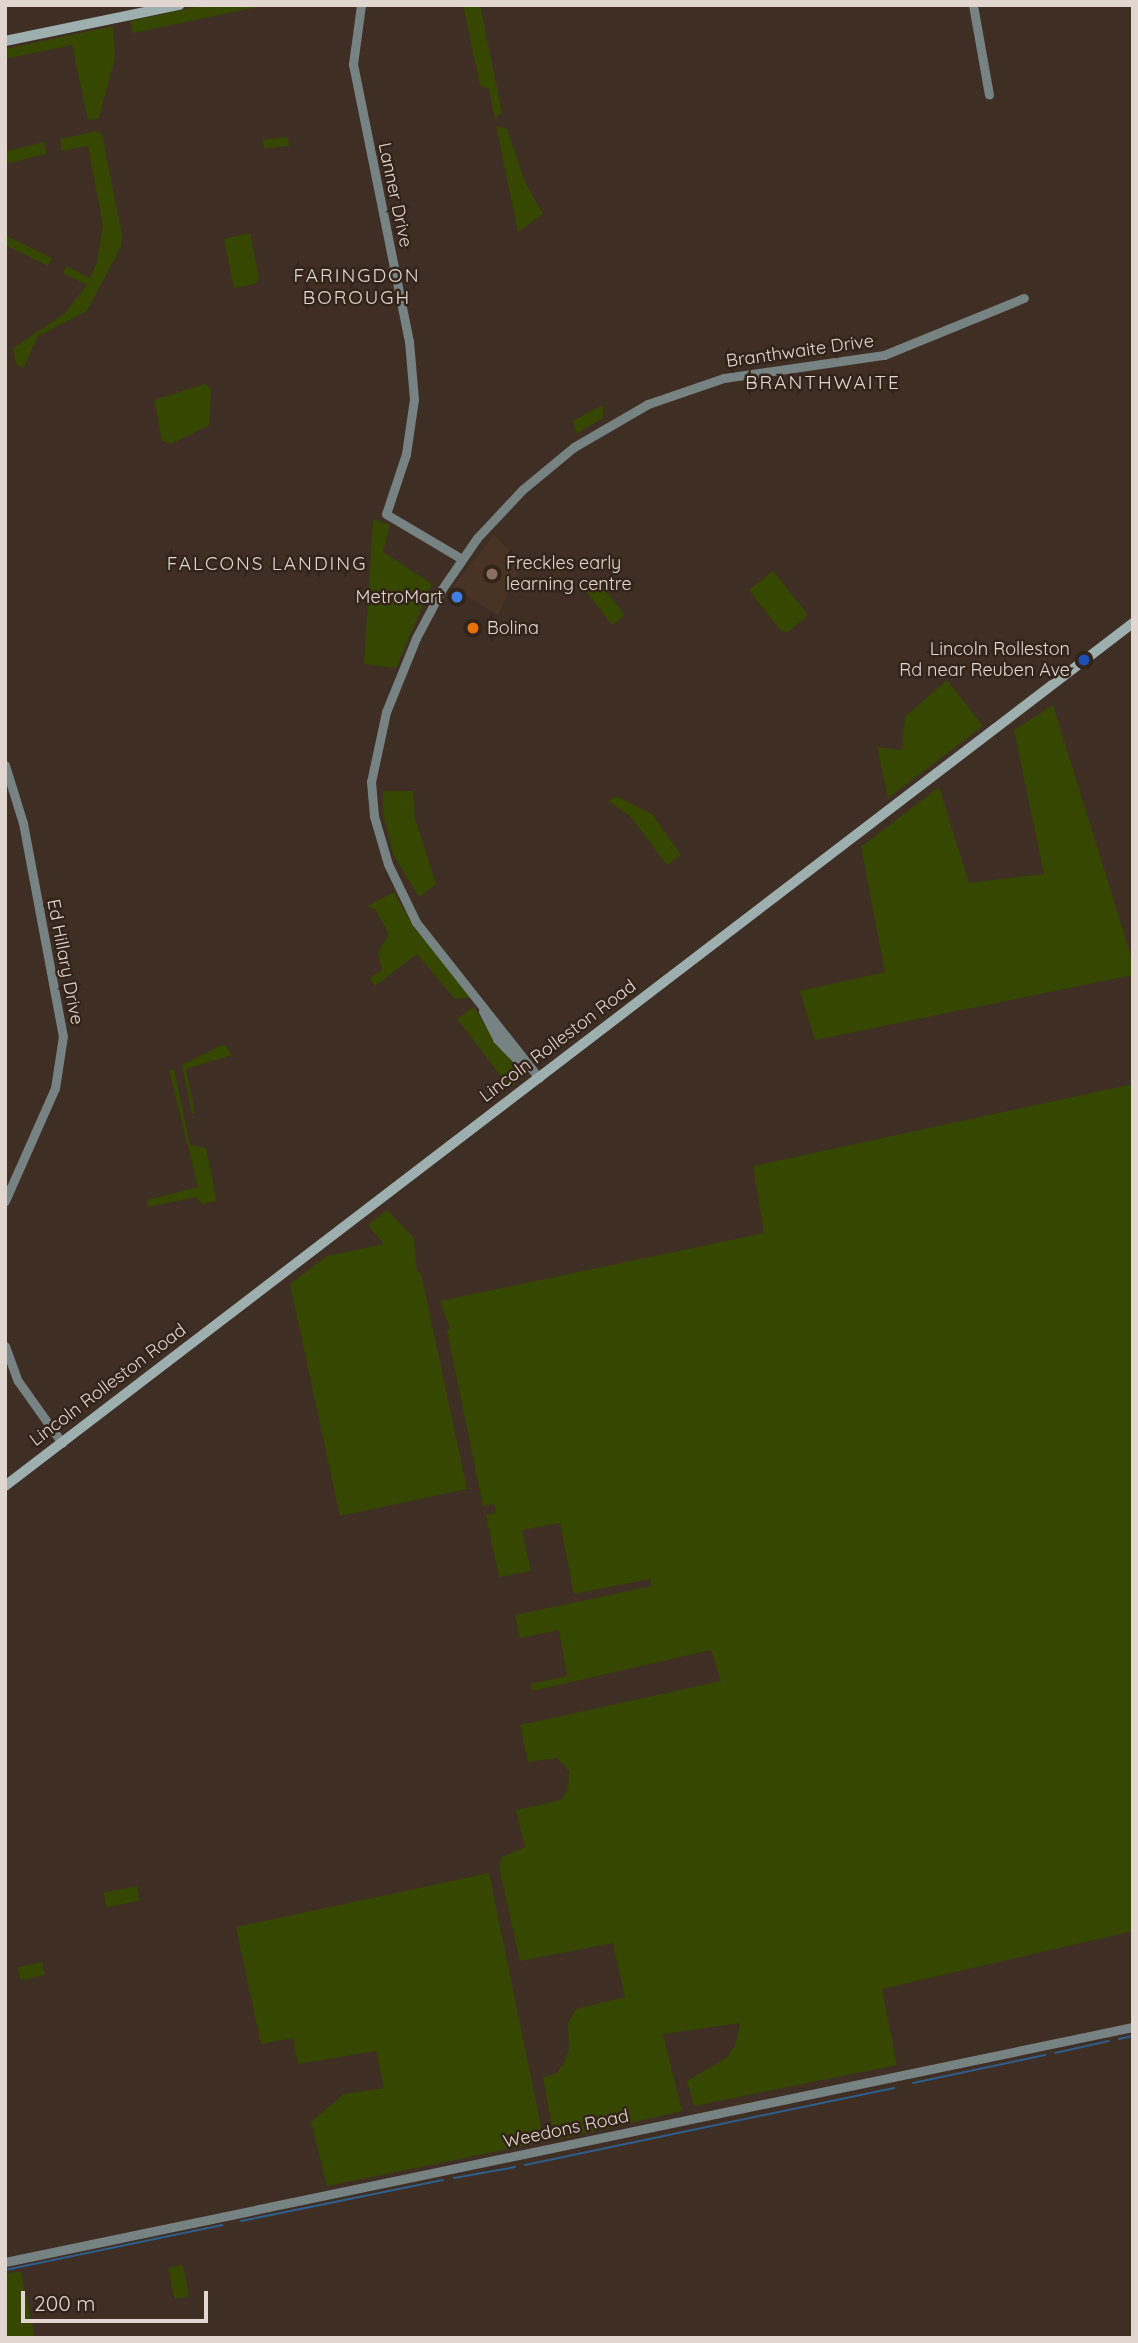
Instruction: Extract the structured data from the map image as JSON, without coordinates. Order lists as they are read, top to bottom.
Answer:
{
  "streets": {
    "main road": ["Lincoln Rolleston Road"],
    "street": [
      "Lanner Drive",
      "Branthwaite Drive",
      "Ed Hillary Drive",
      "Weedons Road"
    ]
  },
  "crossings": [
    ["Lanner Drive", "Branthwaite Drive"],
    ["Branthwaite Drive", "Lincoln Rolleston Road"]
  ],
  "districts": ["FARINGDON BOROUGH", "BRANTHWAITE", "FALCONS LANDING"],
  "places": [
    "Freckles early learning centre",
    "MetroMart",
    "Bolina",
    "Lincoln Rolleston Rd near Reuben Ave"
  ],
  "scale_bar": "200 m"
}
